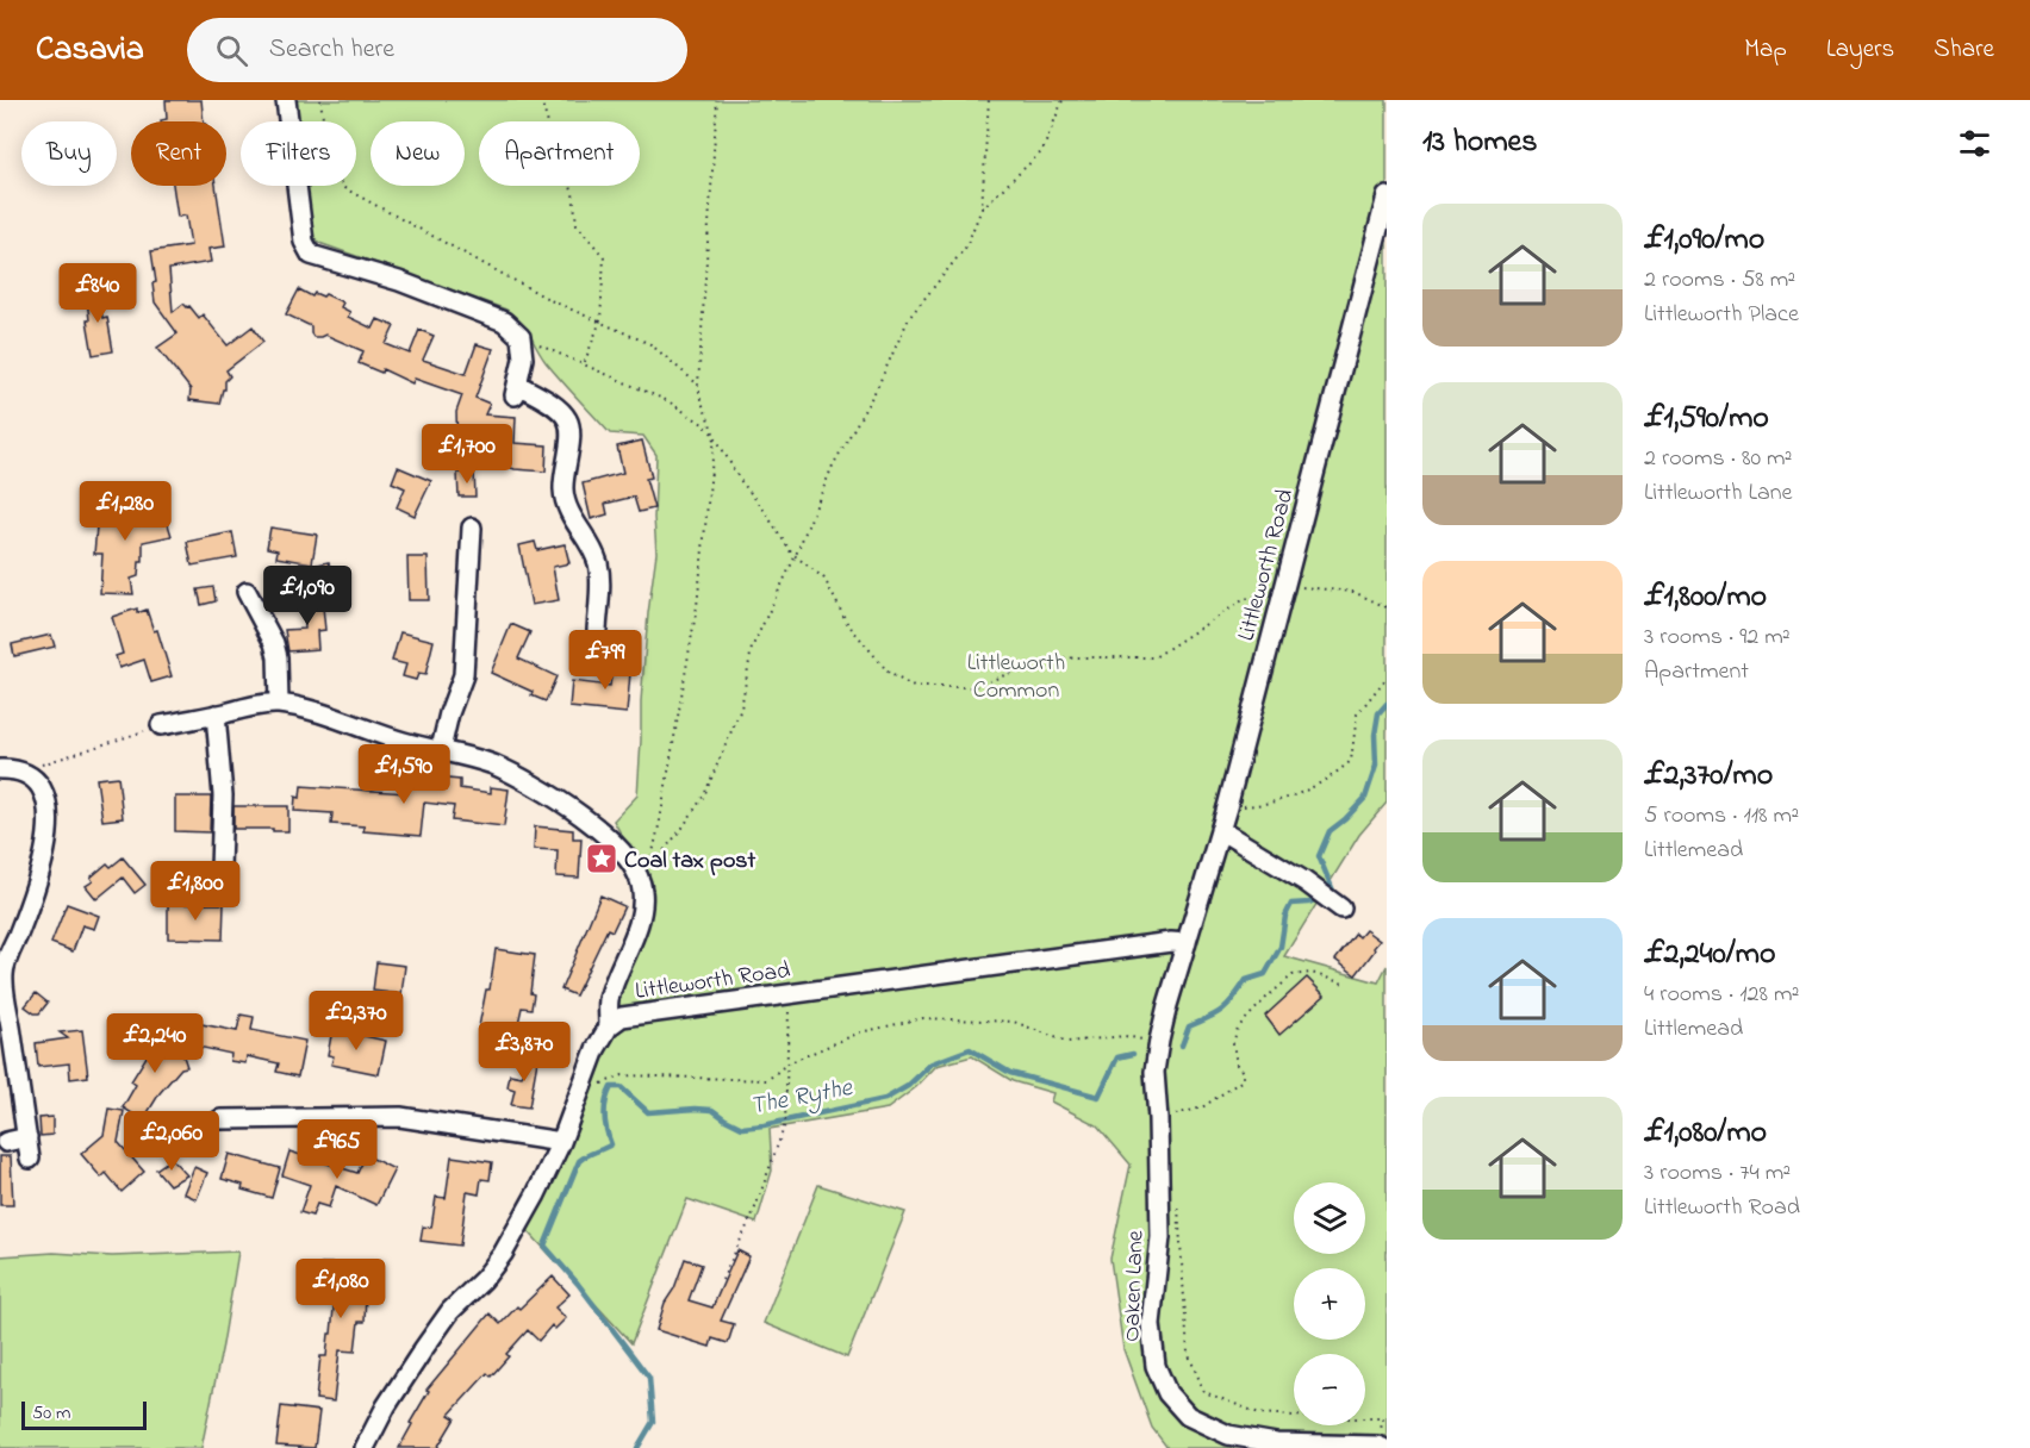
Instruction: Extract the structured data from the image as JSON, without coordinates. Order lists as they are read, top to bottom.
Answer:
{
  "streets": {
    "street": ["Littleworth Road", "Oaken Lane"]
  },
  "crossings": [
    ["Littleworth Road", "Oaken Lane"]
  ],
  "water": ["The Rythe"],
  "parks": ["Littleworth Common"],
  "places": {
    "place": ["Coal tax post"]
  },
  "scale_bar": "50 m",
  "page": {
    "header": "Casavia",
    "search": "Search here",
    "nav": ["Map", "Layers", "Share"],
    "heading": "13 homes",
    "chip": [
      "Buy",
      "Rent",
      "Filters",
      "New",
      "Apartment"
    ],
    "list": [
      {
        "name": "£1,090/mo",
        "note": "2 rooms · 58 m² · Littleworth Place"
      },
      {
        "name": "£1,590/mo",
        "note": "2 rooms · 80 m² · Littleworth Lane"
      },
      {
        "name": "£1,800/mo",
        "note": "3 rooms · 92 m² · Apartment"
      },
      {
        "name": "£2,370/mo",
        "note": "5 rooms · 118 m² · Littlemead"
      },
      {
        "name": "£2,240/mo",
        "note": "4 rooms · 128 m² · Littlemead"
      },
      {
        "name": "£1,080/mo",
        "note": "3 rooms · 74 m² · Littleworth Road"
      }
    ],
    "price": [
      "£840",
      "£1,700",
      "£1,280",
      "£1,090",
      "£799",
      "£1,590",
      "£1,800",
      "£2,370",
      "£2,240",
      "£3,870",
      "£2,060",
      "£965",
      "£1,080"
    ],
    "map_buttons": ["+", "−"],
    "scale": "50 m"
  }
}
